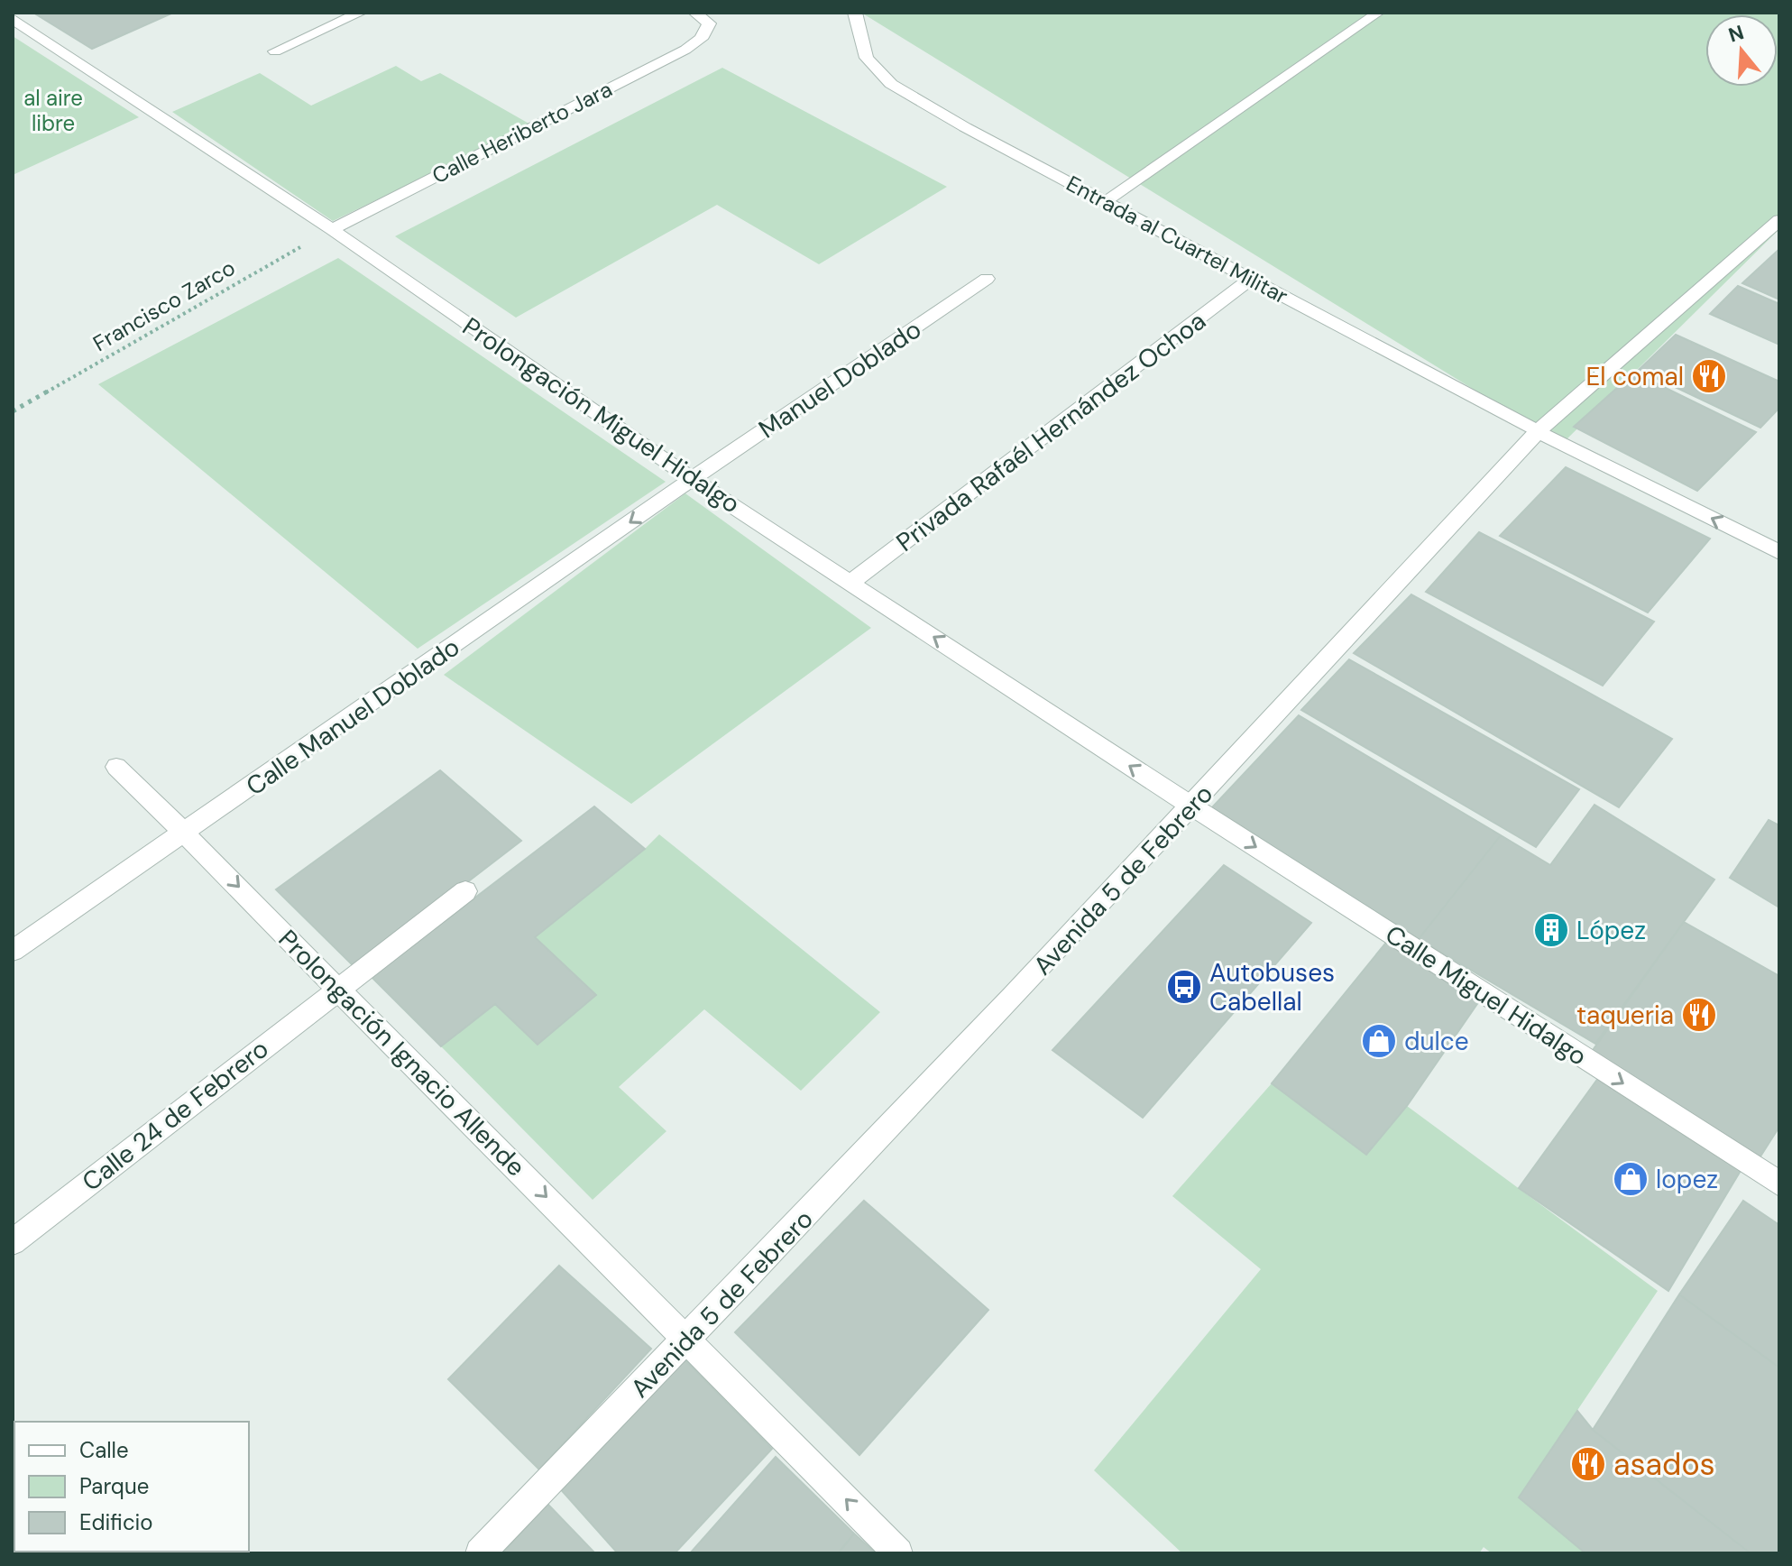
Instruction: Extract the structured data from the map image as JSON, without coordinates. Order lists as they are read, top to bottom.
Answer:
{
  "streets": {
    "street": [
      "Calle Heriberto Jara",
      "Entrada al Cuartel Militar",
      "Manuel Doblado",
      "Prolongación Miguel Hidalgo",
      "Privada Rafaél Hernández Ochoa",
      "Calle Manuel Doblado",
      "Avenida 5 de Febrero",
      "Calle Miguel Hidalgo",
      "Prolongación Ignacio Allende",
      "Calle 24 de Febrero"
    ],
    "path": ["Francisco Zarco"]
  },
  "crossings": [
    ["Calle Heriberto Jara", "Francisco Zarco"],
    ["Calle Heriberto Jara", "Prolongación Miguel Hidalgo"],
    ["Entrada al Cuartel Militar", "Privada Rafaél Hernández Ochoa"],
    ["Entrada al Cuartel Militar", "Avenida 5 de Febrero"],
    ["Francisco Zarco", "Prolongación Miguel Hidalgo"],
    ["Manuel Doblado", "Prolongación Miguel Hidalgo"],
    ["Manuel Doblado", "Calle Manuel Doblado"],
    ["Prolongación Miguel Hidalgo", "Privada Rafaél Hernández Ochoa"],
    ["Prolongación Miguel Hidalgo", "Calle Manuel Doblado"],
    ["Prolongación Miguel Hidalgo", "Avenida 5 de Febrero"],
    ["Prolongación Miguel Hidalgo", "Calle Miguel Hidalgo"],
    ["Calle Manuel Doblado", "Prolongación Ignacio Allende"],
    ["Avenida 5 de Febrero", "Calle Miguel Hidalgo"],
    ["Avenida 5 de Febrero", "Prolongación Ignacio Allende"],
    ["Prolongación Ignacio Allende", "Calle 24 de Febrero"]
  ],
  "one_way": ["Calle Manuel Doblado", "Calle Miguel Hidalgo"],
  "parks": ["al aire libre"],
  "places": {
    "restaurant": ["El comal", "taqueria", "asados"],
    "building": ["López"],
    "bus stop": ["Autobuses Cabellal"],
    "shop": ["dulce", "lopez"]
  },
  "legend": ["Calle", "Parque", "Edificio"],
  "north": "top"
}
